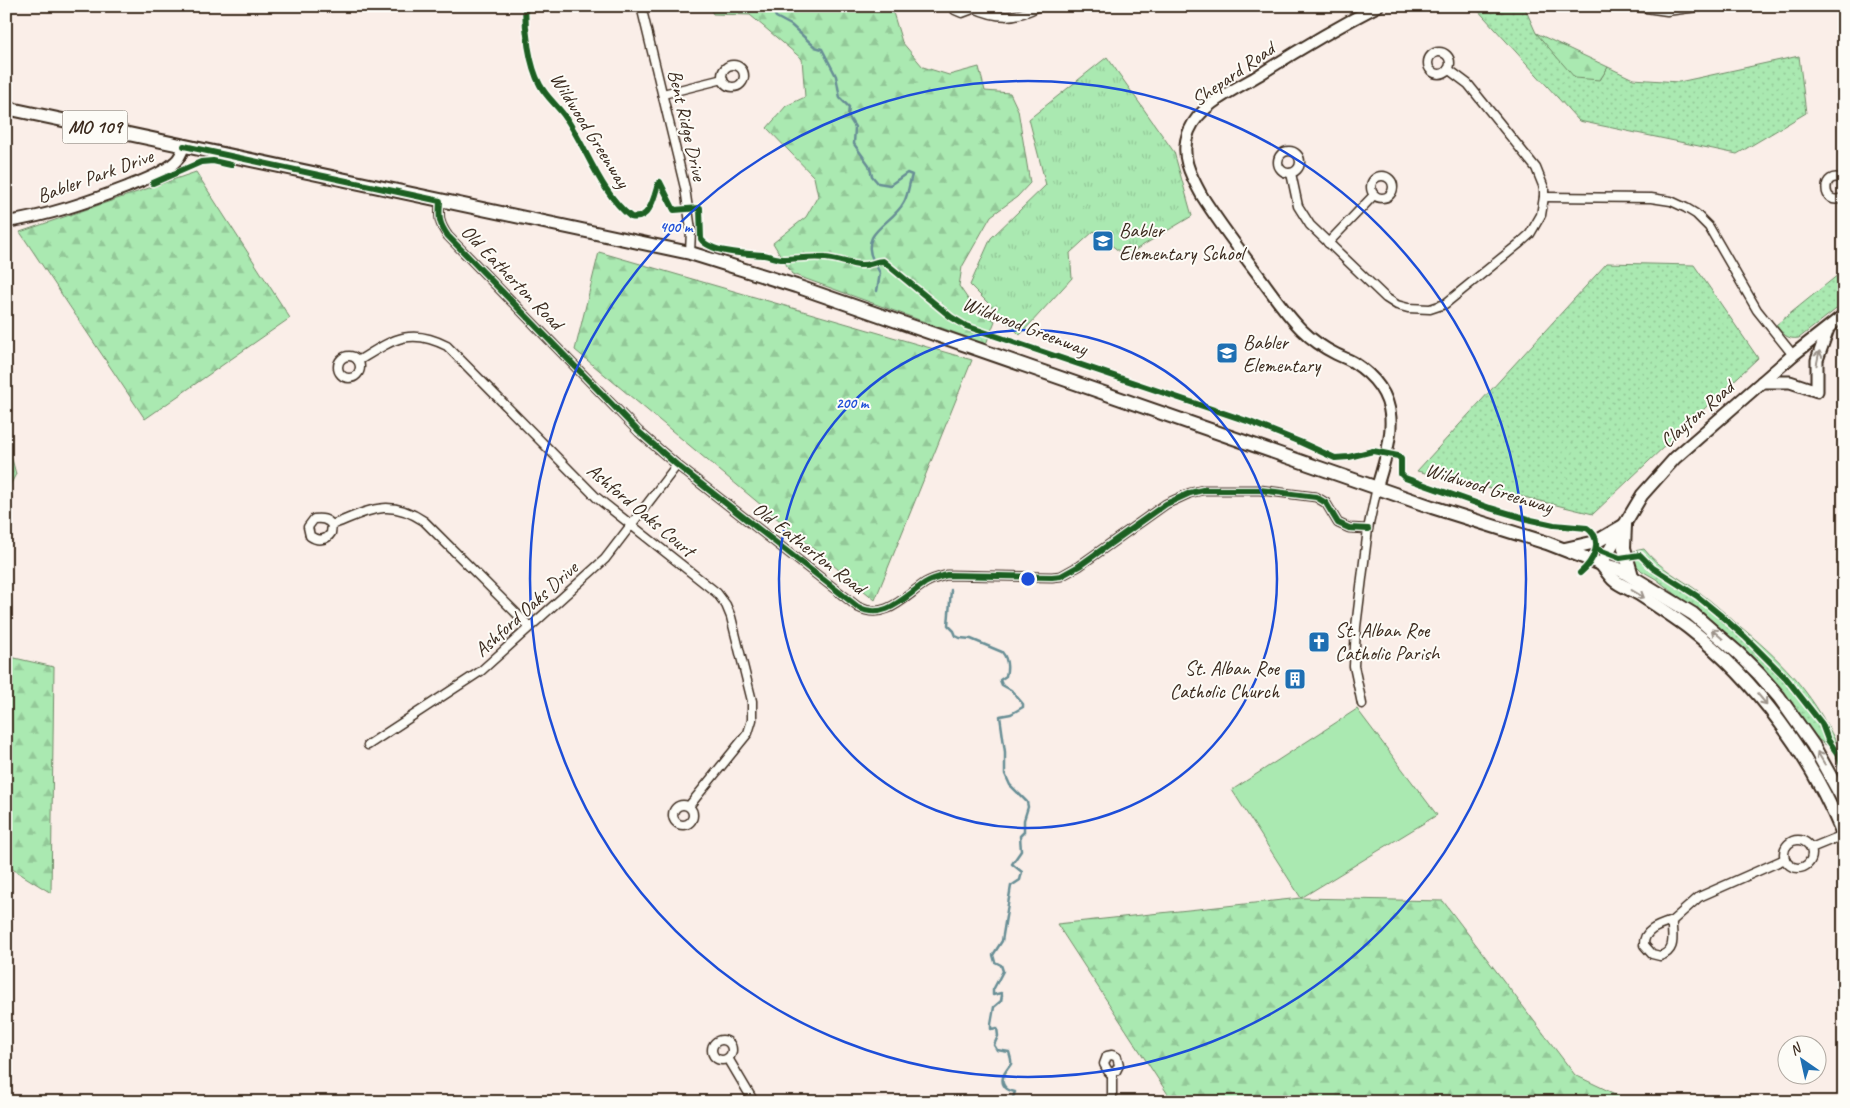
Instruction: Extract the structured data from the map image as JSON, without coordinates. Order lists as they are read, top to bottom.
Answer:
{
  "streets": {
    "main road": ["MO 109", "Clayton Road"],
    "street": [
      "Shepard Road",
      "Bent Ridge Drive",
      "Babler Park Drive",
      "Old Eatherton Road",
      "Ashford Oaks Court",
      "Ashford Oaks Drive"
    ],
    "cycle path": ["Wildwood Greenway"]
  },
  "crossings": [
    ["Shepard Road", "MO 109"],
    ["Shepard Road", "Old Eatherton Road"],
    ["Bent Ridge Drive", "MO 109"],
    ["MO 109", "Babler Park Drive"],
    ["MO 109", "Old Eatherton Road"],
    ["MO 109", "Clayton Road"],
    ["Old Eatherton Road", "Ashford Oaks Drive"],
    ["Ashford Oaks Court", "Ashford Oaks Drive"]
  ],
  "places": {
    "school or university": ["Babler Elementary School", "Babler Elementary"],
    "church": ["St. Alban Roe Catholic Parish"],
    "building": ["St. Alban Roe Catholic Church"]
  },
  "north": "top left",
  "rings": ["400 m", "200 m"]
}
